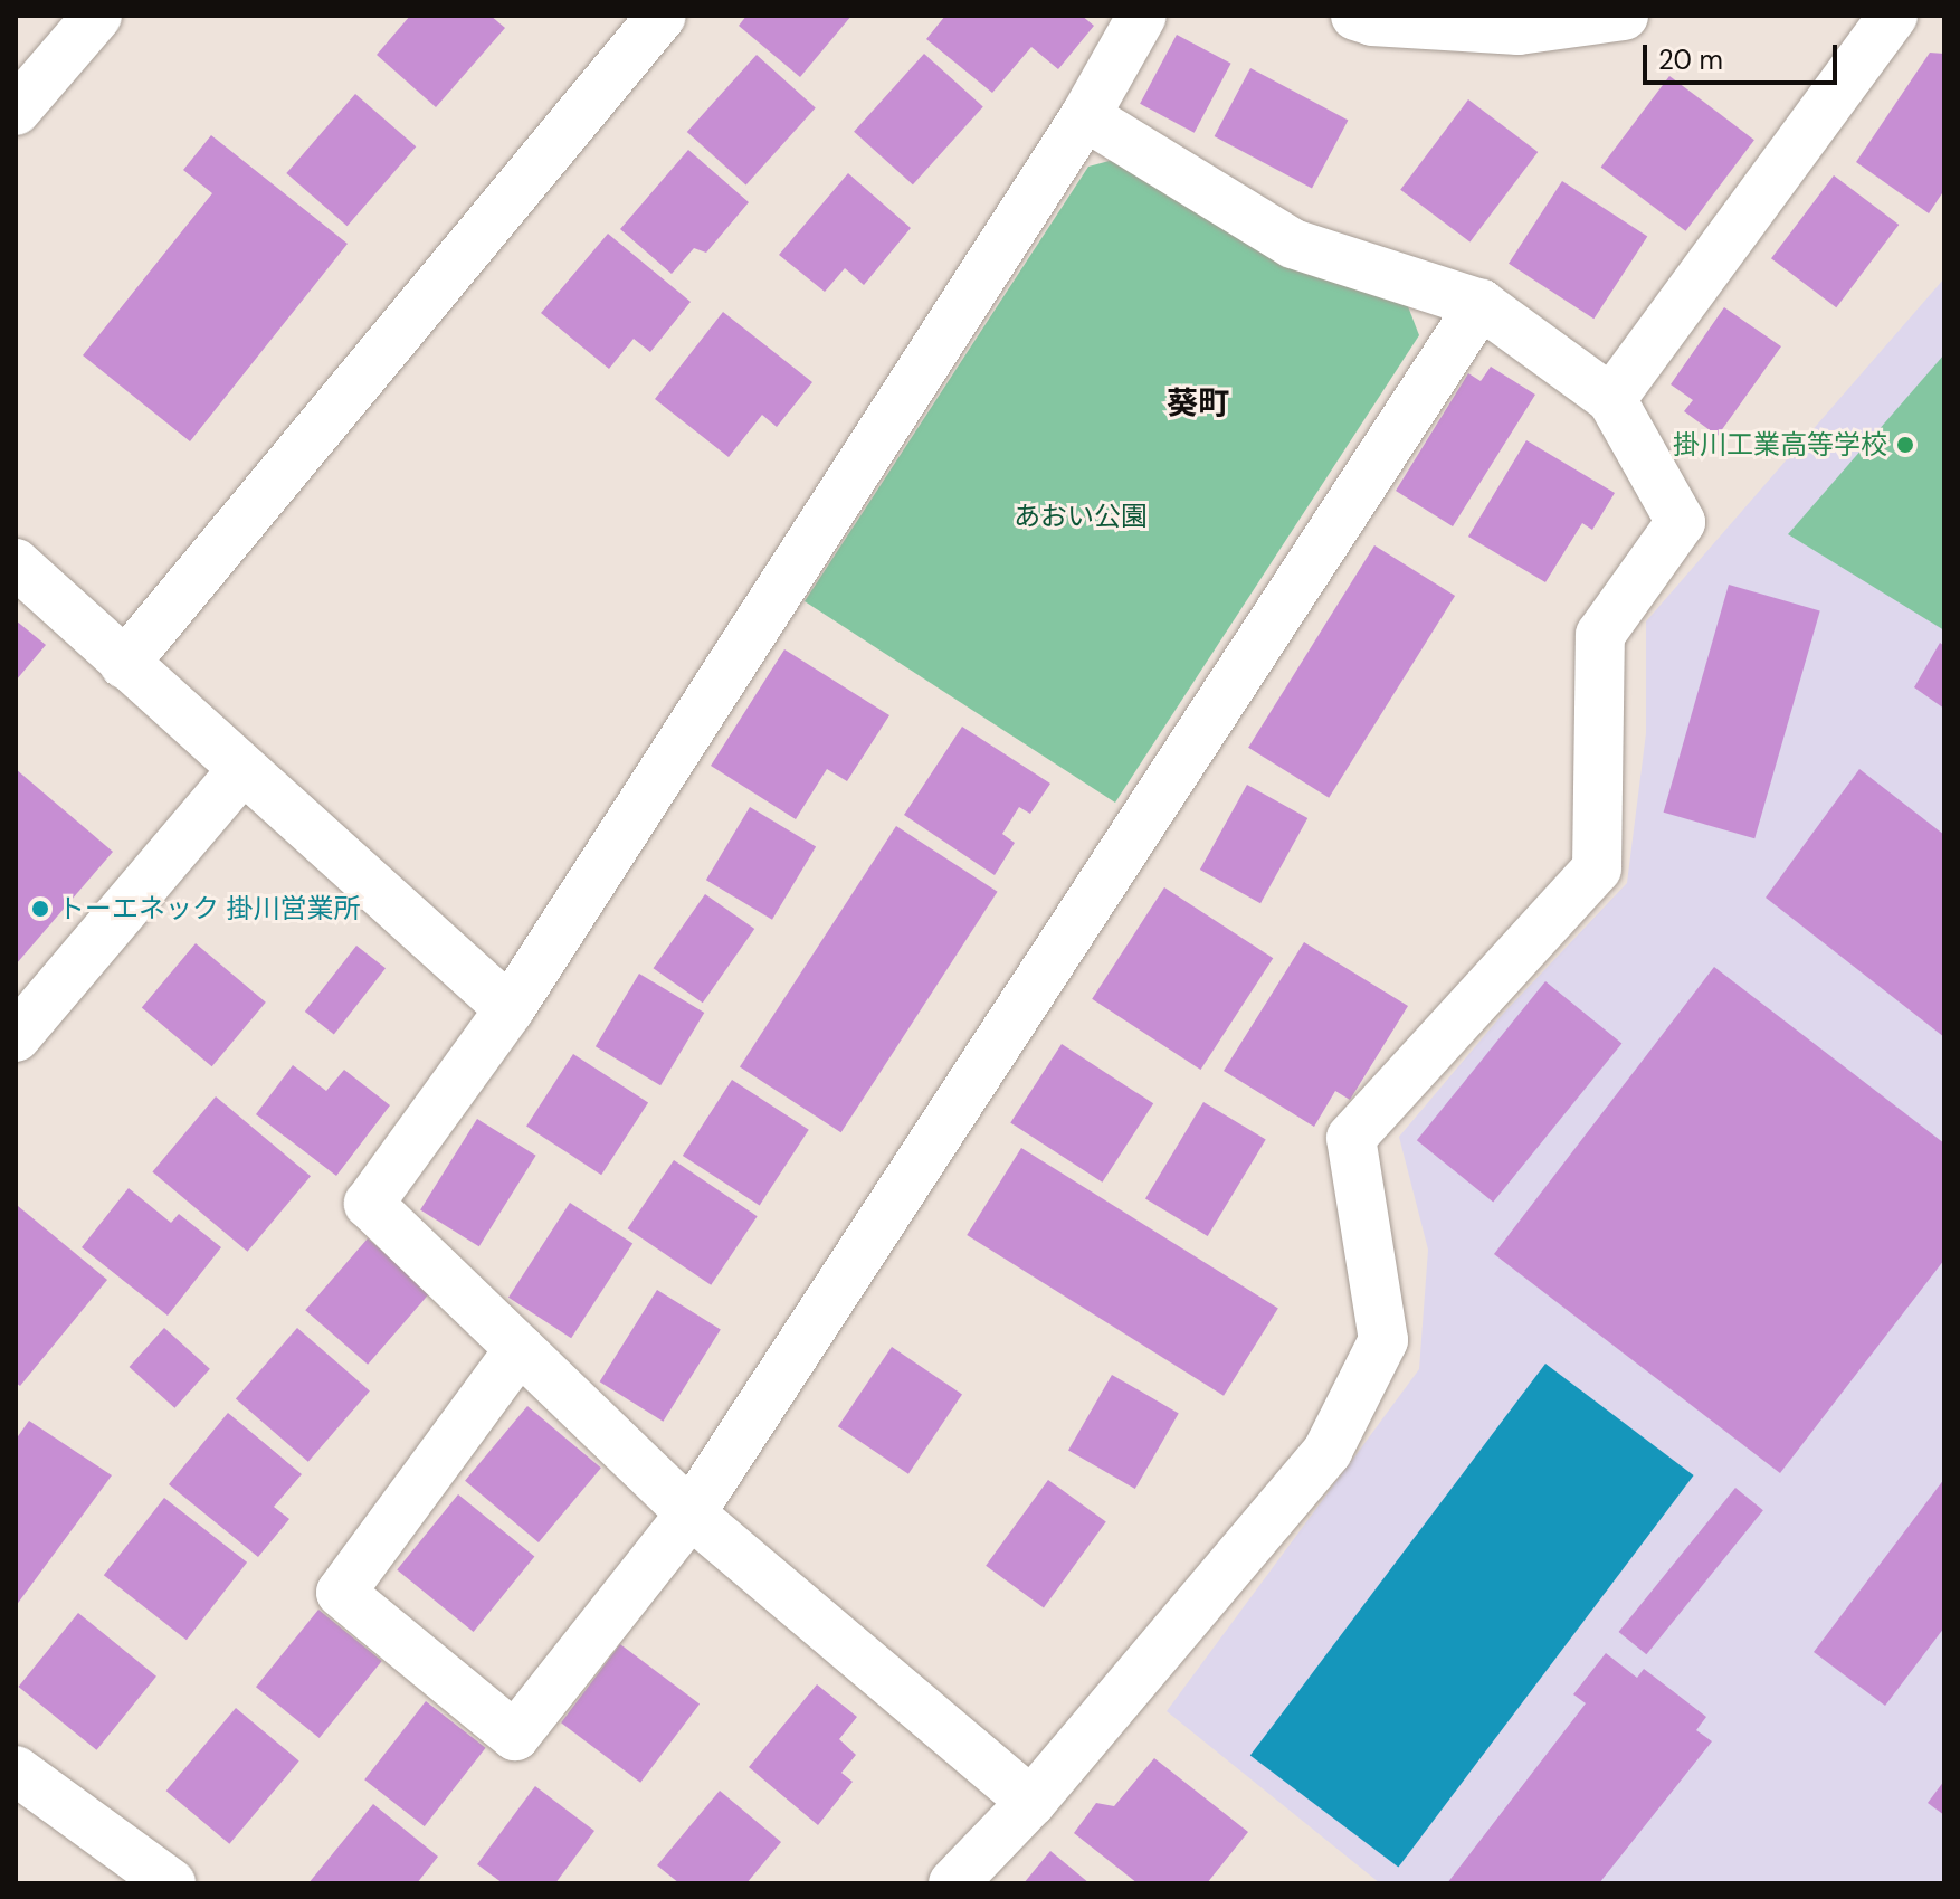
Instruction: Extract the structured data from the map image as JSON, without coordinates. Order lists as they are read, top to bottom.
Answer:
{
  "districts": ["葵町"],
  "parks": ["あおい公園"],
  "places": ["掛川工業高等学校", "トーエネック 掛川営業所"],
  "scale_bar": "20 m"
}
